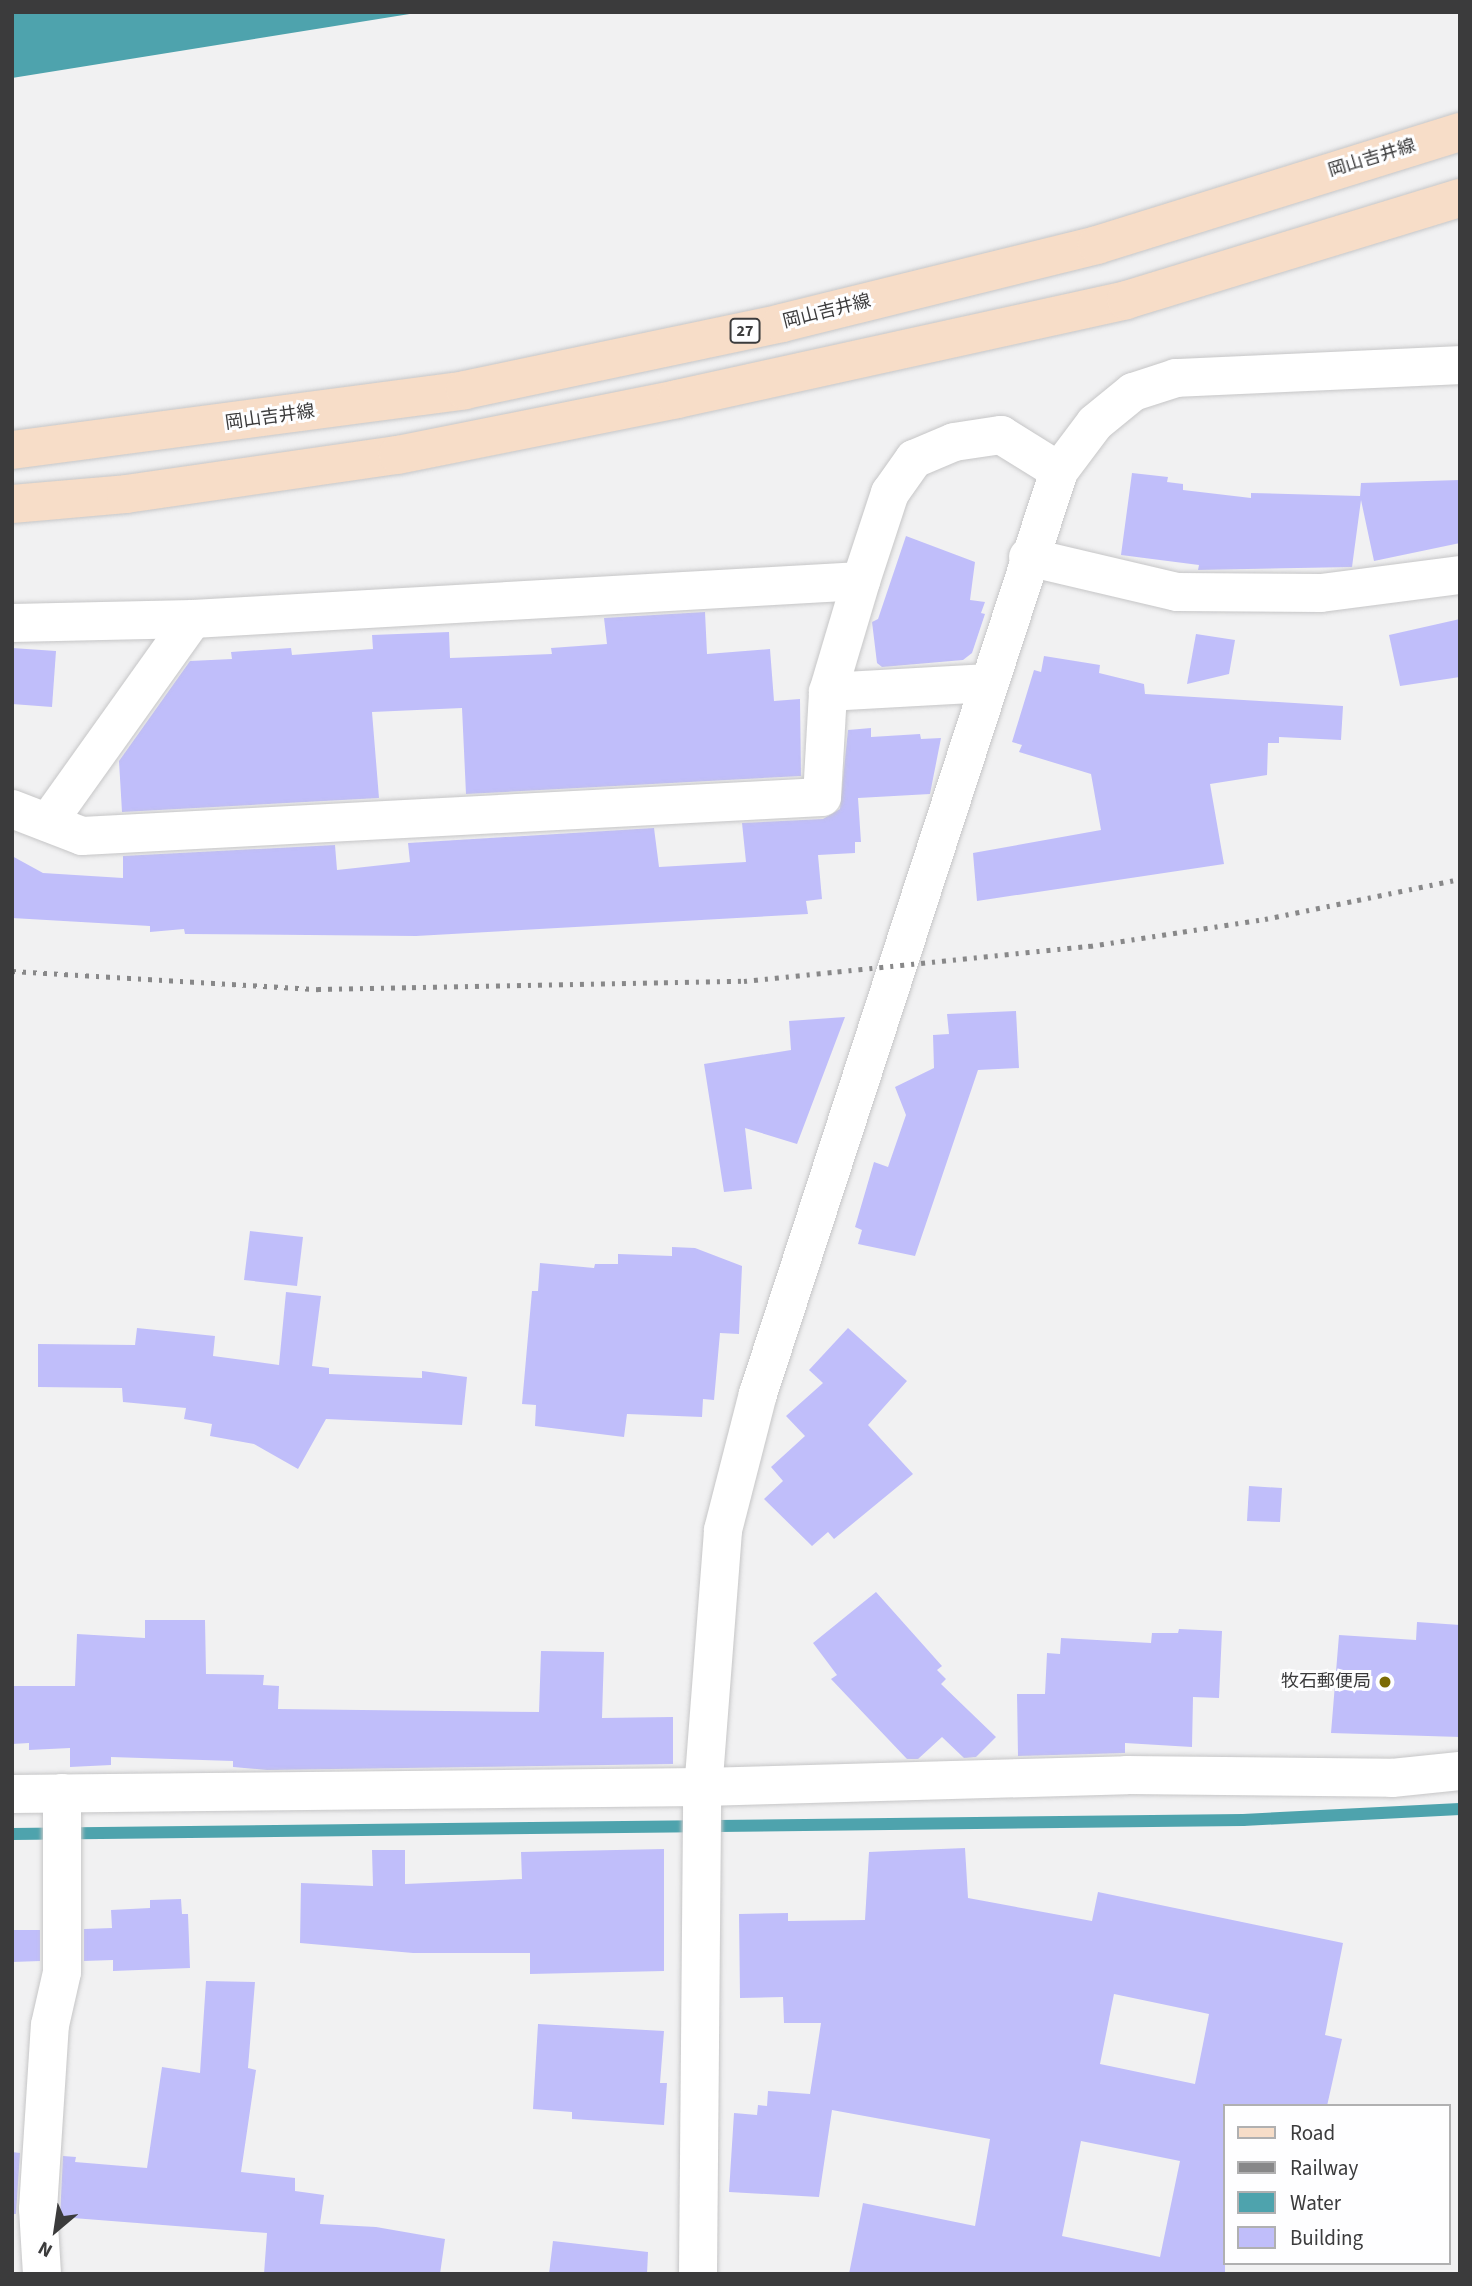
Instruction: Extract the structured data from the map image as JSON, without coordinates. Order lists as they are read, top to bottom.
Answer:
{
  "streets": {
    "main road": ["岡山吉井線", "27"]
  },
  "places": ["牧石郵便局"],
  "legend": [
    "Road",
    "Railway",
    "Water",
    "Building"
  ],
  "north": "bottom left"
}
